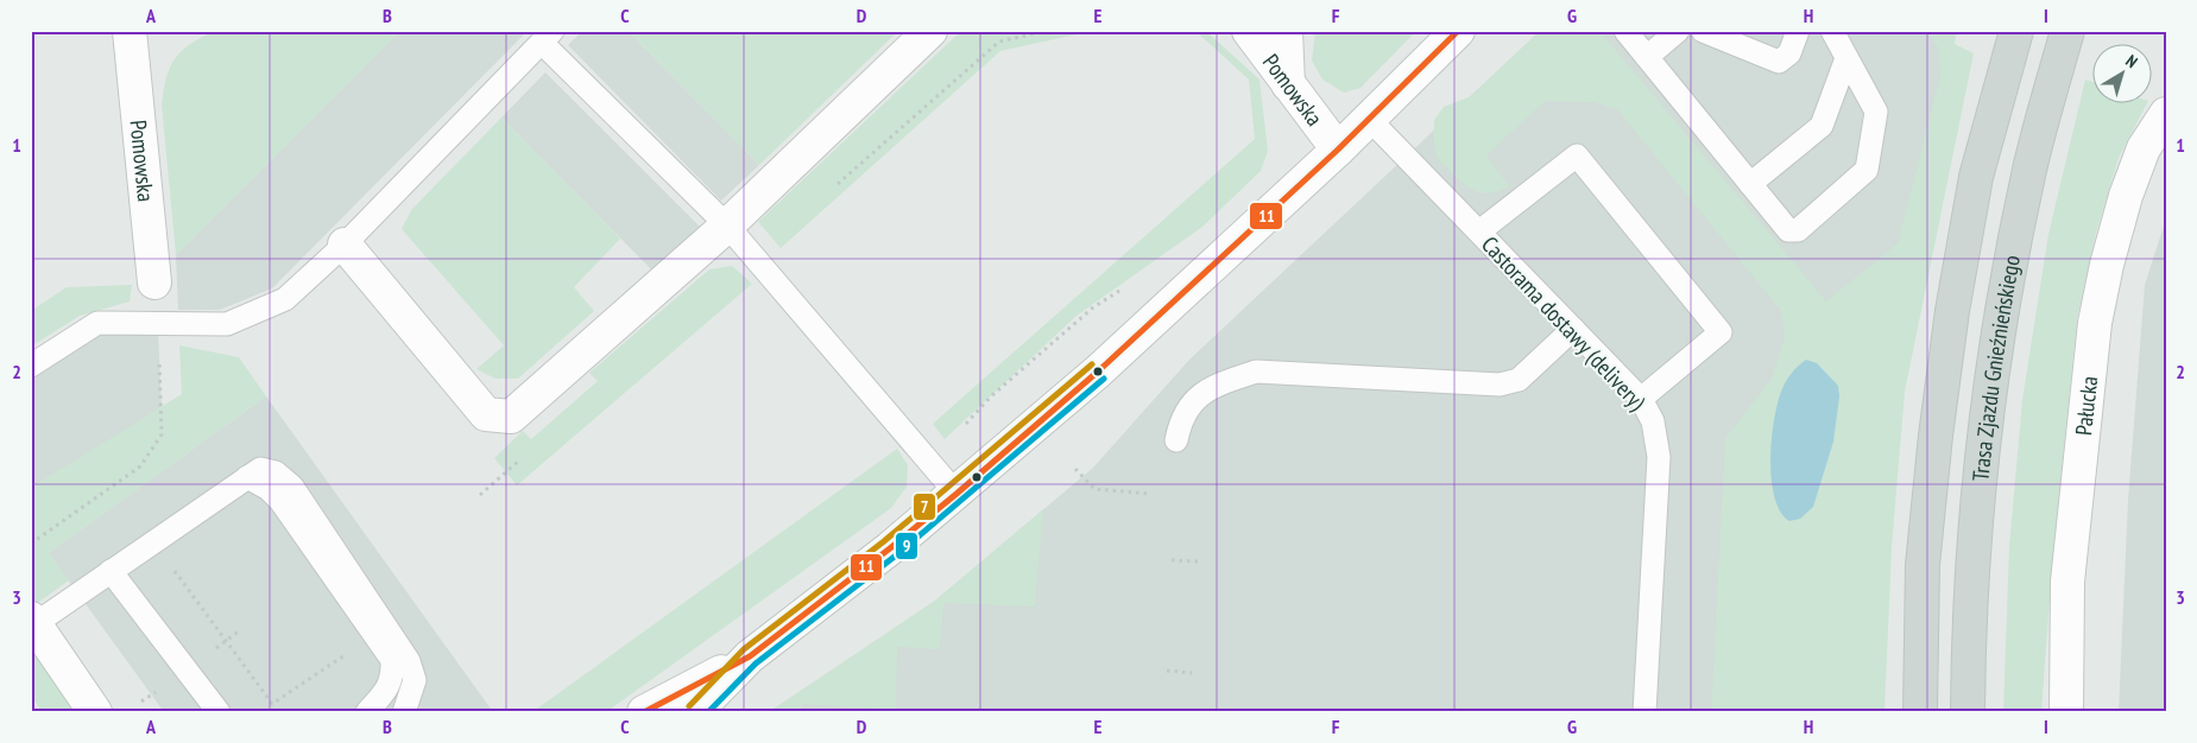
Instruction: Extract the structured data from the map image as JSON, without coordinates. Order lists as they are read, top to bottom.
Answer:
{
  "streets": {
    "main road": ["Trasa Zjazdu Gnieźnieńskiego"],
    "street": ["Pomowska", "Pałucka"],
    "lane": ["Castorama dostawy (delivery)"]
  },
  "lines": ["transit line 11", "transit line 7", "transit line 9"],
  "north": "top right",
  "grid": {
    "columns": [
      "A",
      "B",
      "C",
      "D",
      "E",
      "F",
      "G",
      "H",
      "I"
    ],
    "rows": ["1", "2", "3"]
  }
}
